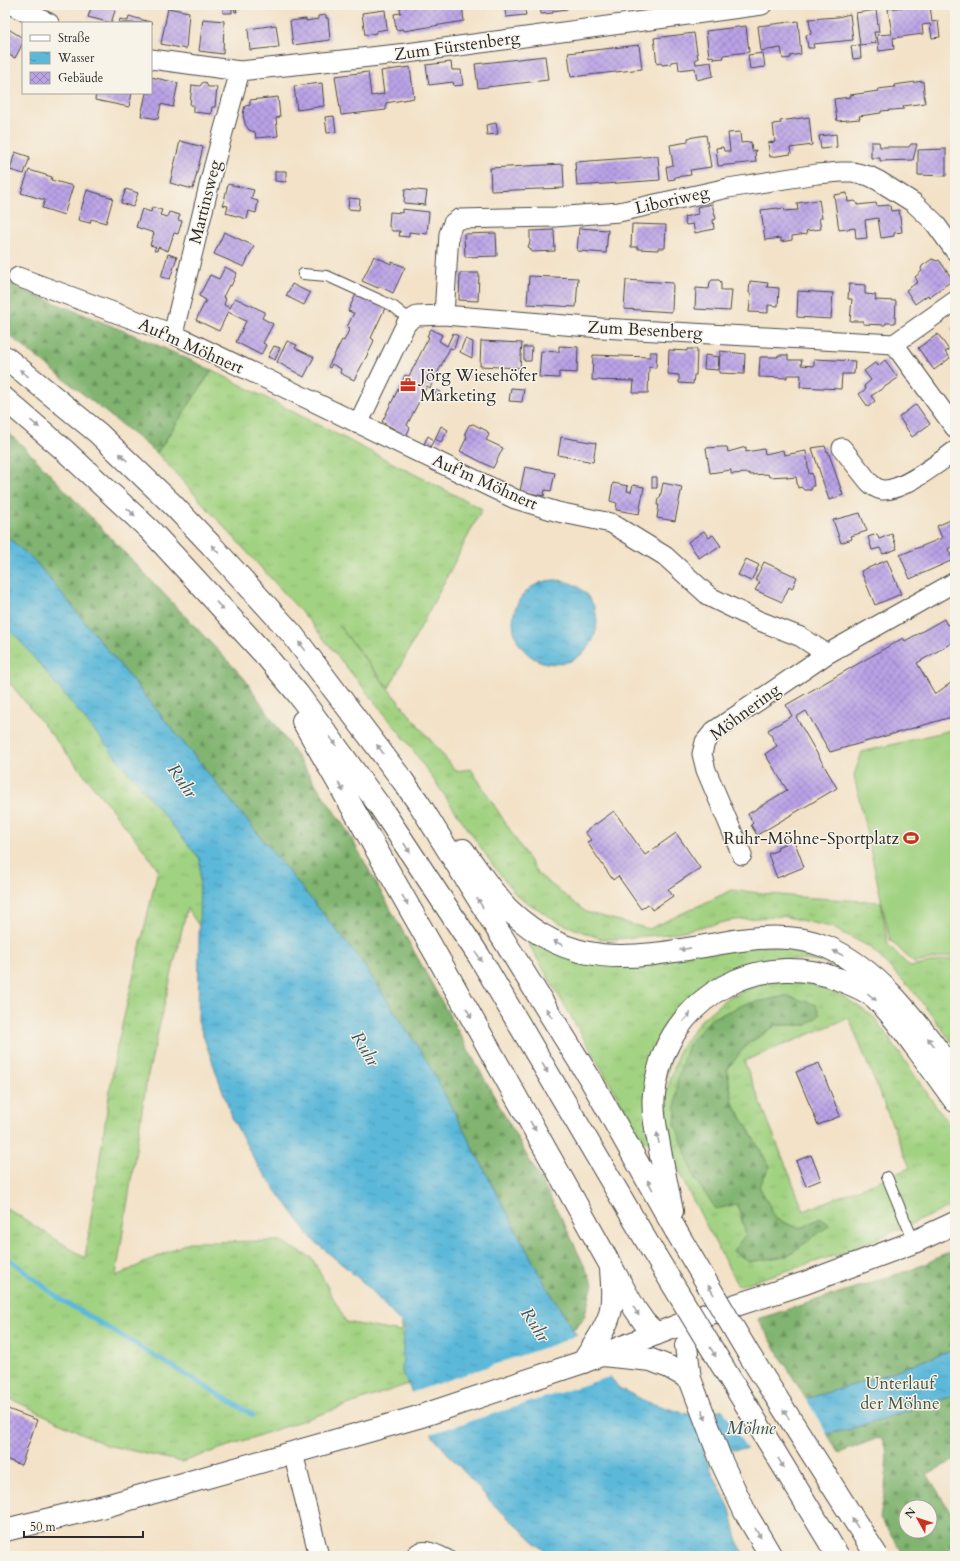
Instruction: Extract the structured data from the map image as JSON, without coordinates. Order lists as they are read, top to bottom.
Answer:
{
  "streets": {
    "street": [
      "Zum Fürstenberg",
      "Liboriweg",
      "Martinsweg",
      "Zum Besenberg",
      "Auf'm Möhnert",
      "Möhnering"
    ]
  },
  "crossings": [
    ["Zum Fürstenberg", "Martinsweg"],
    ["Liboriweg", "Zum Besenberg"],
    ["Martinsweg", "Auf'm Möhnert"],
    ["Auf'm Möhnert", "Möhnering"]
  ],
  "water": ["Ruhr", "Möhne"],
  "parks": ["Unterlauf der Möhne"],
  "places": {
    "office": ["Jörg Wiesehöfer Marketing"],
    "sports": ["Ruhr-Möhne-Sportplatz"]
  },
  "legend": ["Straße", "Wasser", "Gebäude"],
  "scale_bar": "50 m",
  "north": "top left"
}
